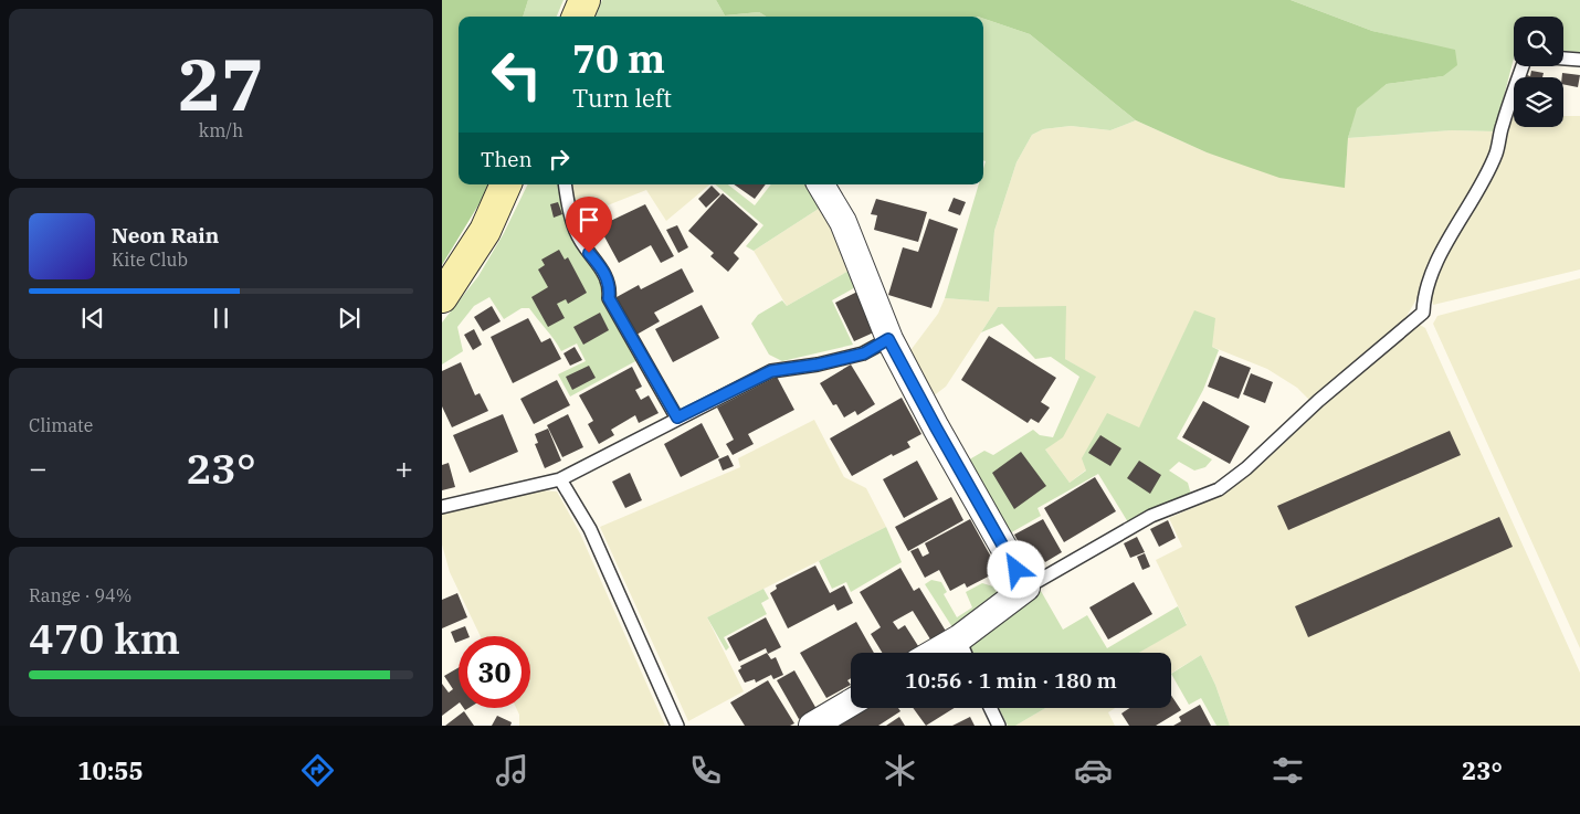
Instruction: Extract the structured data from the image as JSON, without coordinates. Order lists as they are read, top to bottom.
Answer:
{
  "page": {
    "tile": [
      ["27", "km/h"],
      "Climate",
      ["Range · 94%", "470 km"]
    ],
    "turn": ["70 m", "Turn left"],
    "then": "Then",
    "song": ["Neon Rain", "Kite Club"],
    "heat": ["−", "23°", "+"],
    "limit": "30",
    "trip": "10:56 · 1 min · 180 m",
    "tabs": ["10:55", "23°"]
  }
}
